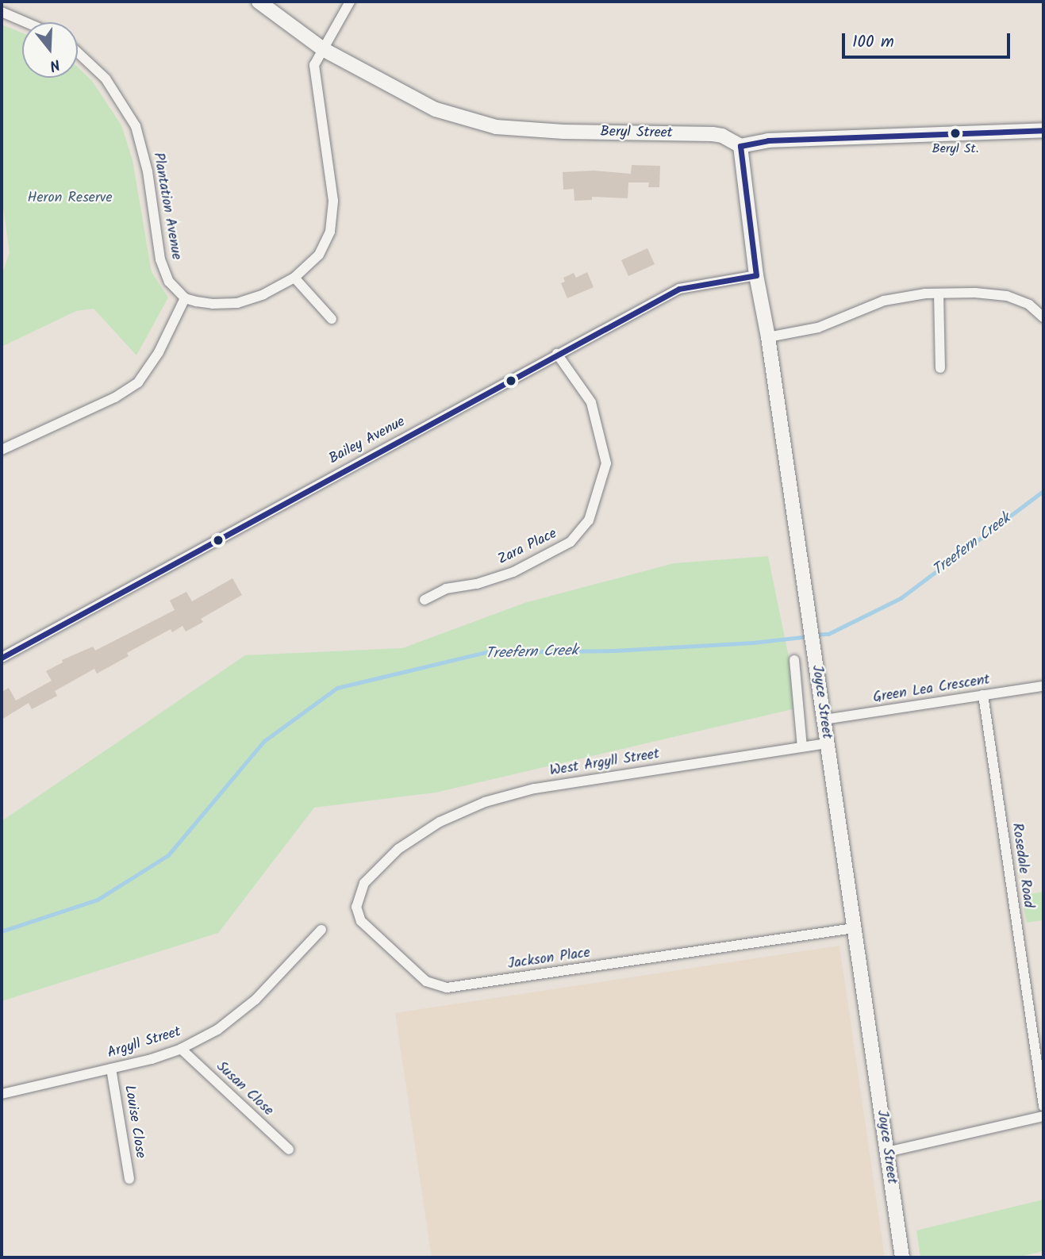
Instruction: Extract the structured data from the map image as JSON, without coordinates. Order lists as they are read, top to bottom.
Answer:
{
  "streets": {
    "street": [
      "Beryl Street",
      "Plantation Avenue",
      "Bailey Avenue",
      "Zara Place",
      "Green Lea Crescent",
      "Joyce Street",
      "West Argyll Street",
      "Rosedale Road",
      "Jackson Place",
      "Argyll Street",
      "Susan Close",
      "Louise Close"
    ]
  },
  "crossings": [
    ["Beryl Street", "Joyce Street"],
    ["Bailey Avenue", "Zara Place"],
    ["Bailey Avenue", "Joyce Street"],
    ["Green Lea Crescent", "Joyce Street"],
    ["Green Lea Crescent", "Rosedale Road"],
    ["Joyce Street", "West Argyll Street"],
    ["Joyce Street", "Jackson Place"],
    ["West Argyll Street", "Jackson Place"],
    ["Argyll Street", "Susan Close"],
    ["Argyll Street", "Louise Close"]
  ],
  "water": ["Treefern Creek"],
  "parks": ["Heron Reserve"],
  "places": ["Beryl St."],
  "scale_bar": "100 m",
  "north": "bottom"
}
